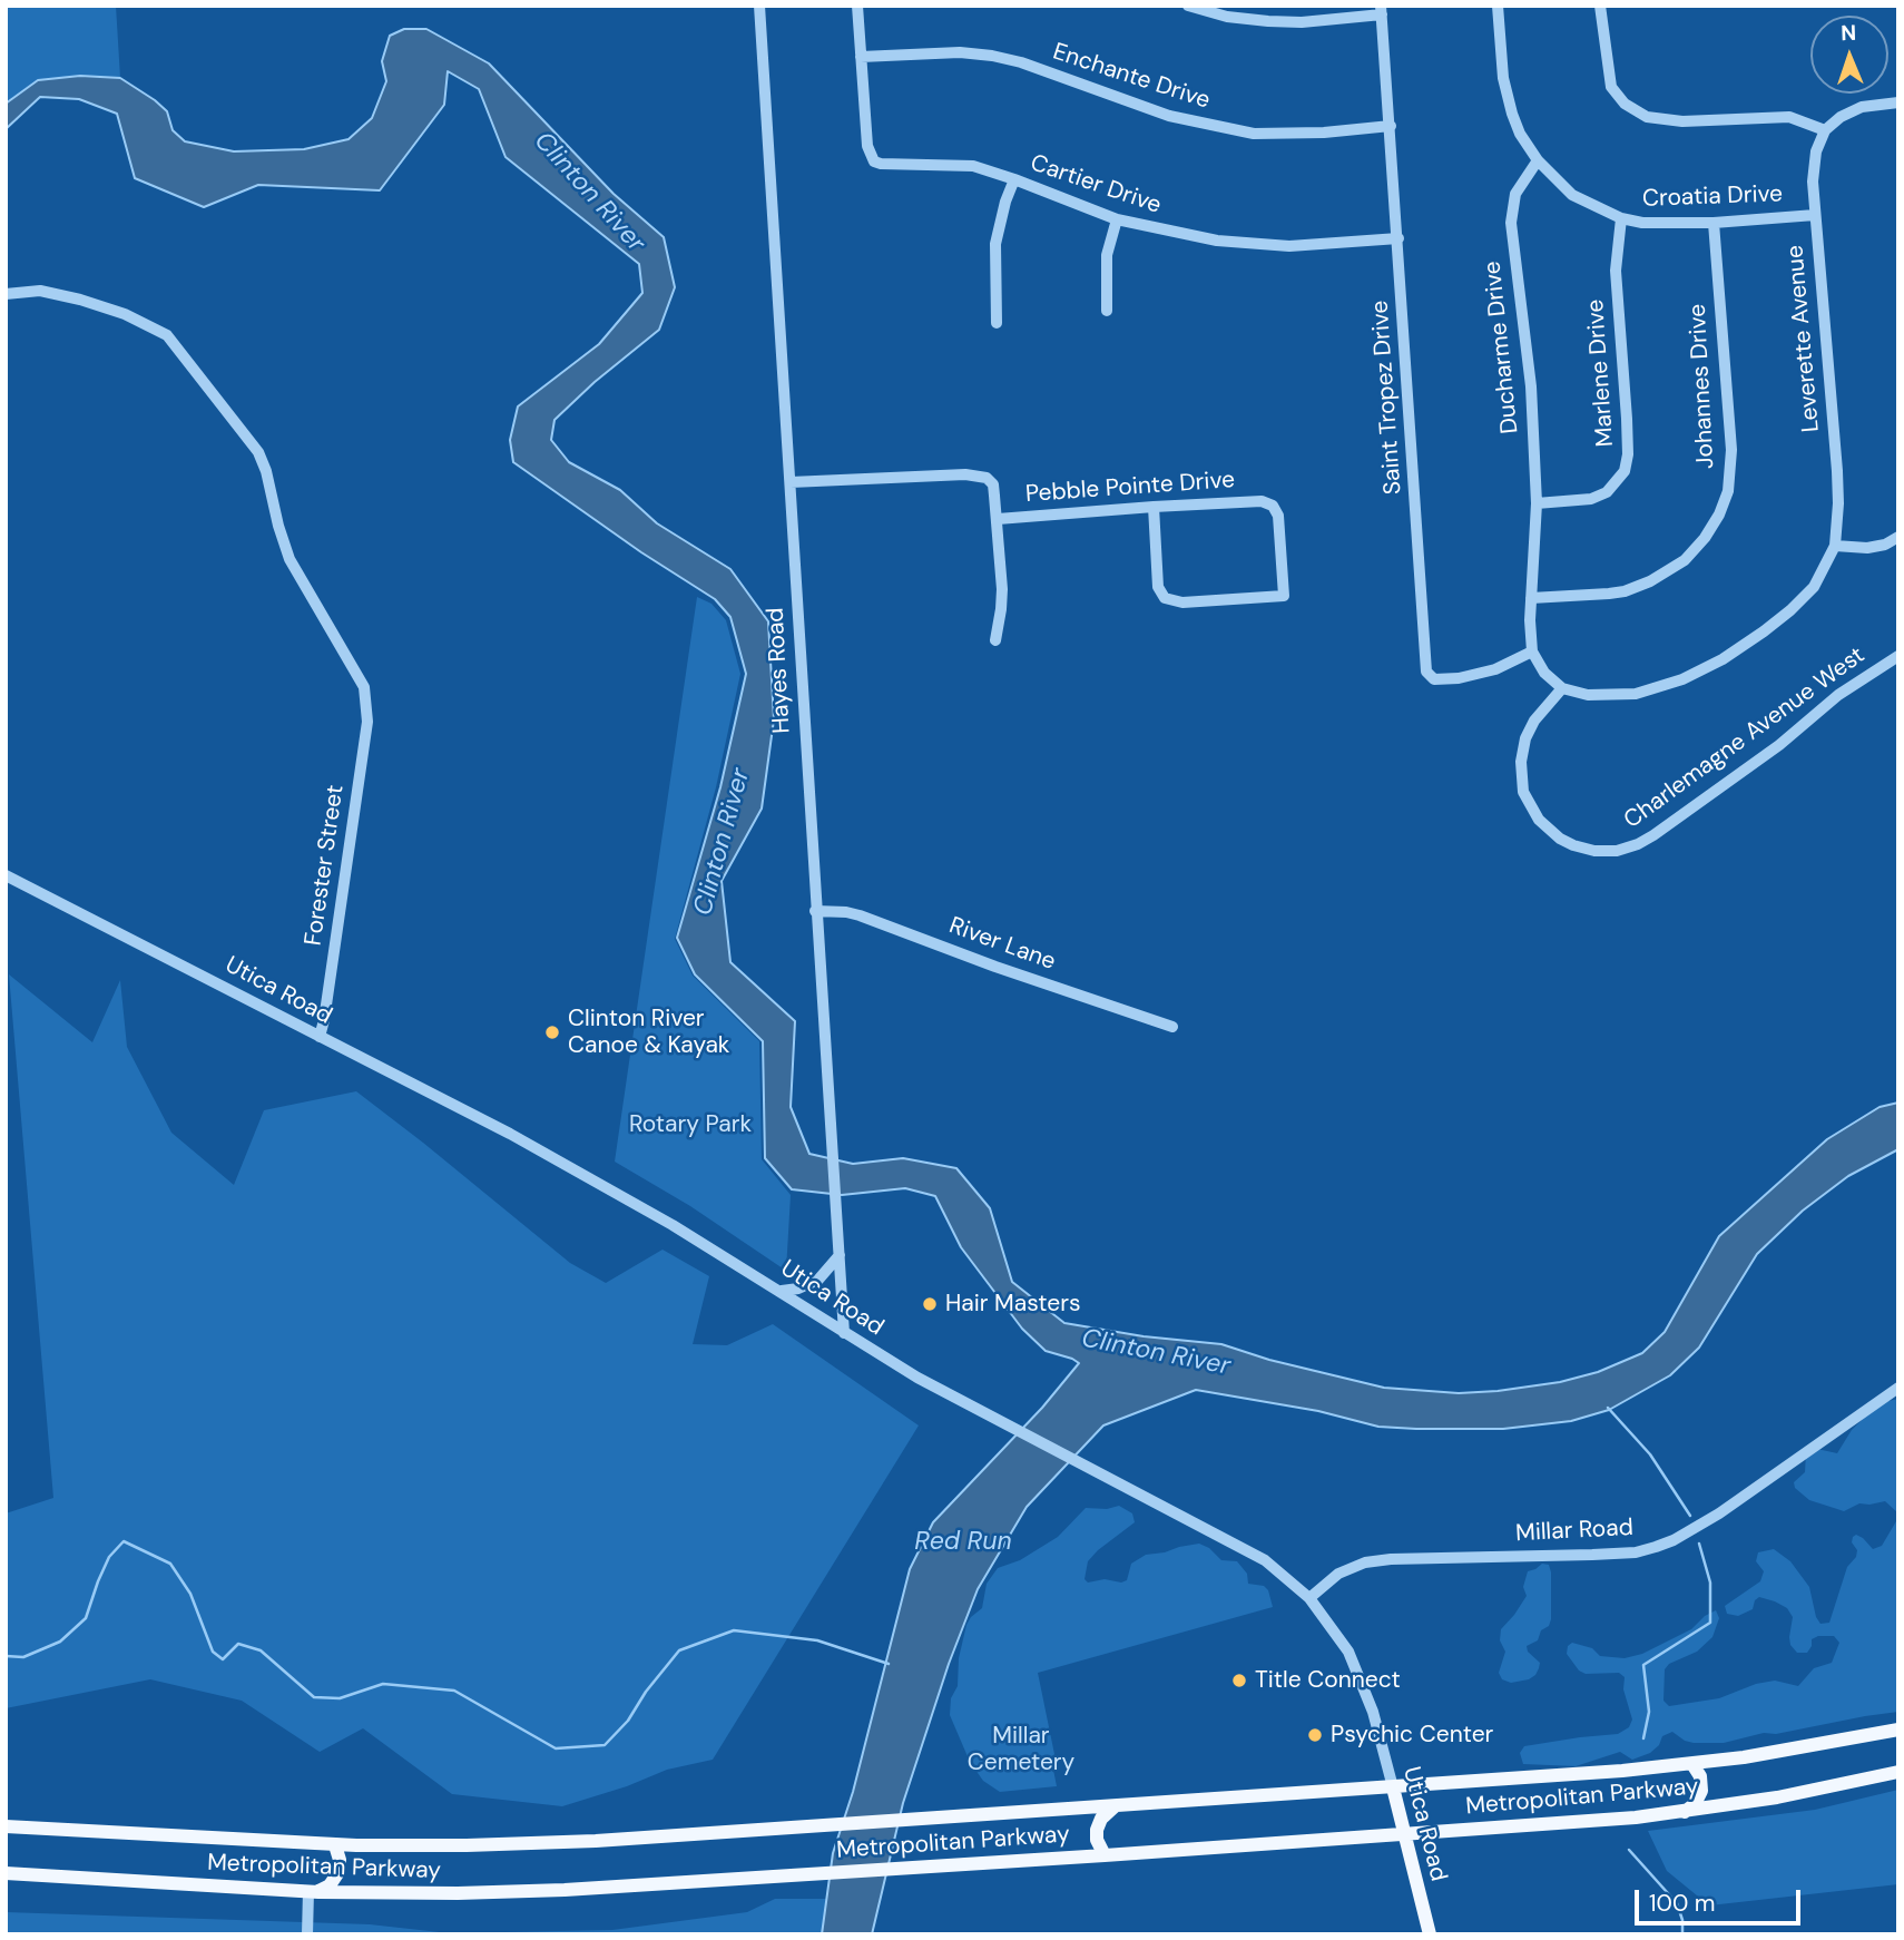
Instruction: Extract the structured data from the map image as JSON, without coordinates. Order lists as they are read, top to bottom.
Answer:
{
  "streets": {
    "main road": ["Utica Road", "Metropolitan Parkway"],
    "street": [
      "Enchante Drive",
      "Cartier Drive",
      "Croatia Drive",
      "Leverette Avenue",
      "Ducharme Drive",
      "Marlene Drive",
      "Johannes Drive",
      "Saint Tropez Drive",
      "Pebble Pointe Drive",
      "Hayes Road",
      "Charlemagne Avenue West",
      "Forester Street",
      "River Lane",
      "Millar Road"
    ]
  },
  "crossings": [
    ["Enchante Drive", "Cartier Drive"],
    ["Enchante Drive", "Saint Tropez Drive"],
    ["Cartier Drive", "Saint Tropez Drive"],
    ["Croatia Drive", "Leverette Avenue"],
    ["Croatia Drive", "Ducharme Drive"],
    ["Croatia Drive", "Marlene Drive"],
    ["Croatia Drive", "Johannes Drive"],
    ["Ducharme Drive", "Marlene Drive"],
    ["Ducharme Drive", "Johannes Drive"],
    ["Ducharme Drive", "Saint Tropez Drive"],
    ["Pebble Pointe Drive", "Hayes Road"],
    ["Hayes Road", "River Lane"],
    ["Hayes Road", "Utica Road"],
    ["Forester Street", "Utica Road"],
    ["Utica Road", "Millar Road"],
    ["Utica Road", "Metropolitan Parkway"]
  ],
  "water": ["Clinton River", "Red Run"],
  "parks": ["Rotary Park", "Millar Cemetery"],
  "places": [
    "Clinton River Canoe & Kayak",
    "Hair Masters",
    "Title Connect",
    "Psychic Center"
  ],
  "scale_bar": "100 m",
  "north": "top"
}
